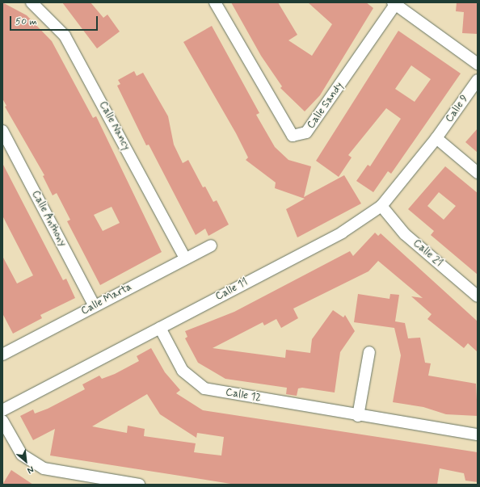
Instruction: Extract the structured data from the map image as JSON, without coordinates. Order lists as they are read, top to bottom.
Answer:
{
  "streets": {
    "street": [
      "Calle Sandy",
      "Calle 9",
      "Calle Nancy",
      "Calle Anthony",
      "Calle 21",
      "Calle 11",
      "Calle Marta",
      "Calle 12"
    ]
  },
  "crossings": [
    ["Calle 9", "Calle 11"],
    ["Calle Nancy", "Calle Marta"],
    ["Calle Anthony", "Calle Marta"],
    ["Calle 21", "Calle 11"],
    ["Calle 11", "Calle 12"]
  ],
  "scale_bar": "50 m",
  "north": "bottom right"
}
